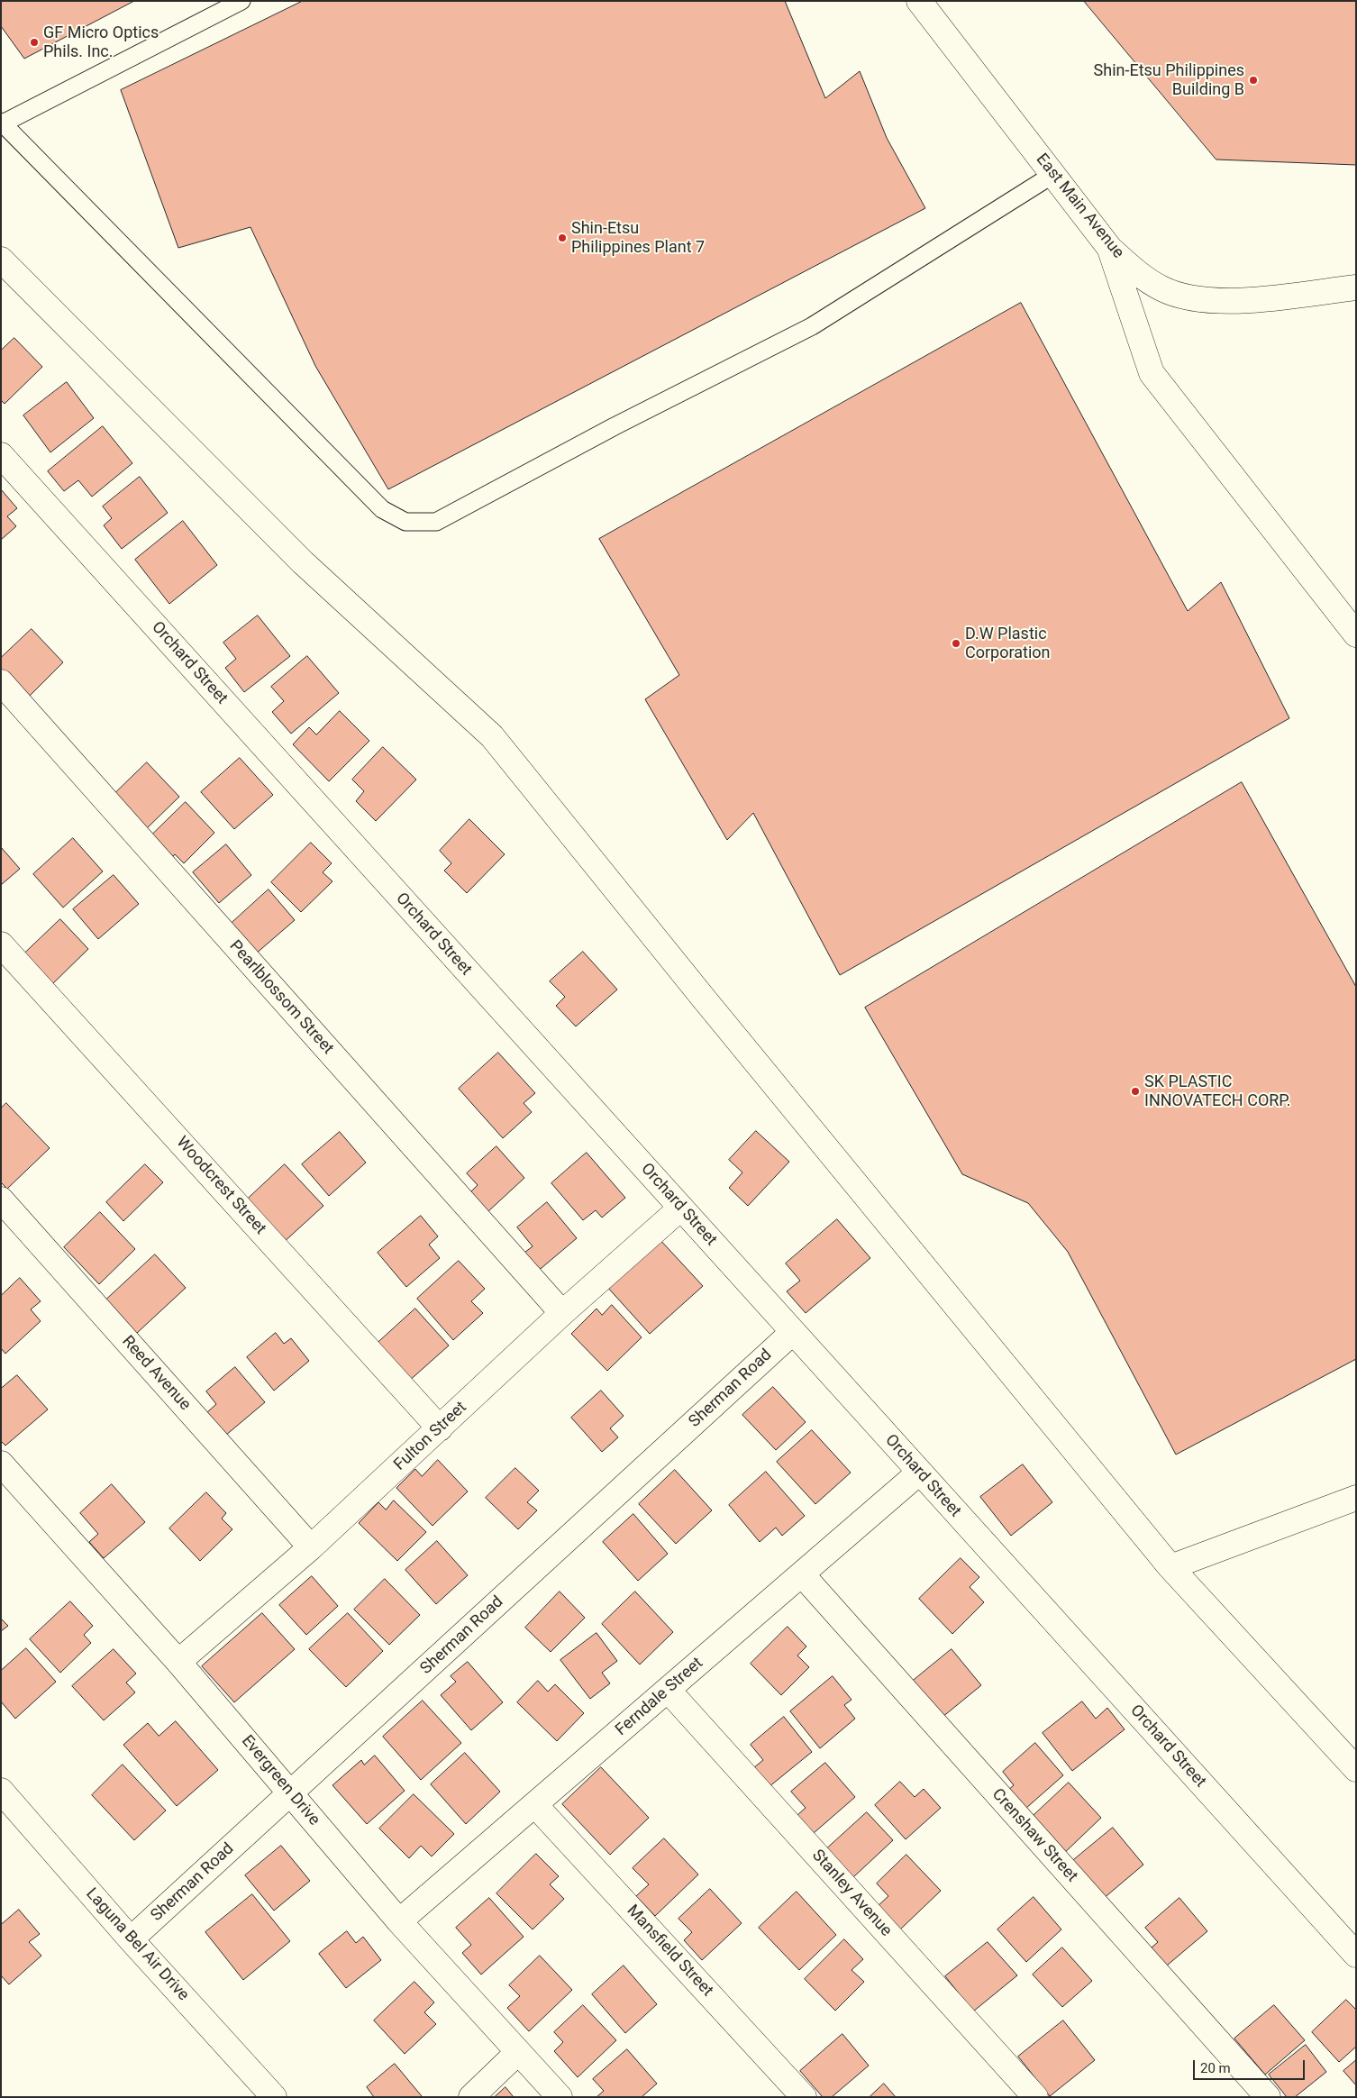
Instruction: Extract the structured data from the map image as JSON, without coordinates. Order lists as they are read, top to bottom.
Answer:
{
  "streets": {
    "street": [
      "East Main Avenue",
      "Orchard Street",
      "Pearlblossom Street",
      "Woodcrest Street",
      "Reed Avenue",
      "Sherman Road",
      "Fulton Street",
      "Ferndale Street",
      "Evergreen Drive",
      "Crenshaw Street",
      "Stanley Avenue",
      "Laguna Bel Air Drive",
      "Mansfield Street"
    ]
  },
  "crossings": [
    ["Orchard Street", "Sherman Road"],
    ["Orchard Street", "Fulton Street"],
    ["Orchard Street", "Ferndale Street"],
    ["Pearlblossom Street", "Fulton Street"],
    ["Woodcrest Street", "Fulton Street"],
    ["Reed Avenue", "Fulton Street"],
    ["Sherman Road", "Evergreen Drive"],
    ["Sherman Road", "Laguna Bel Air Drive"],
    ["Fulton Street", "Evergreen Drive"],
    ["Ferndale Street", "Evergreen Drive"],
    ["Ferndale Street", "Crenshaw Street"],
    ["Ferndale Street", "Stanley Avenue"],
    ["Ferndale Street", "Mansfield Street"]
  ],
  "places": [
    "GF Micro Optics Phils. Inc.",
    "Shin-Etsu Philippines Building B",
    "Shin-Etsu Philippines Plant 7",
    "D.W Plastic Corporation",
    "SK PLASTIC INNOVATECH CORP."
  ],
  "scale_bar": "20 m"
}
